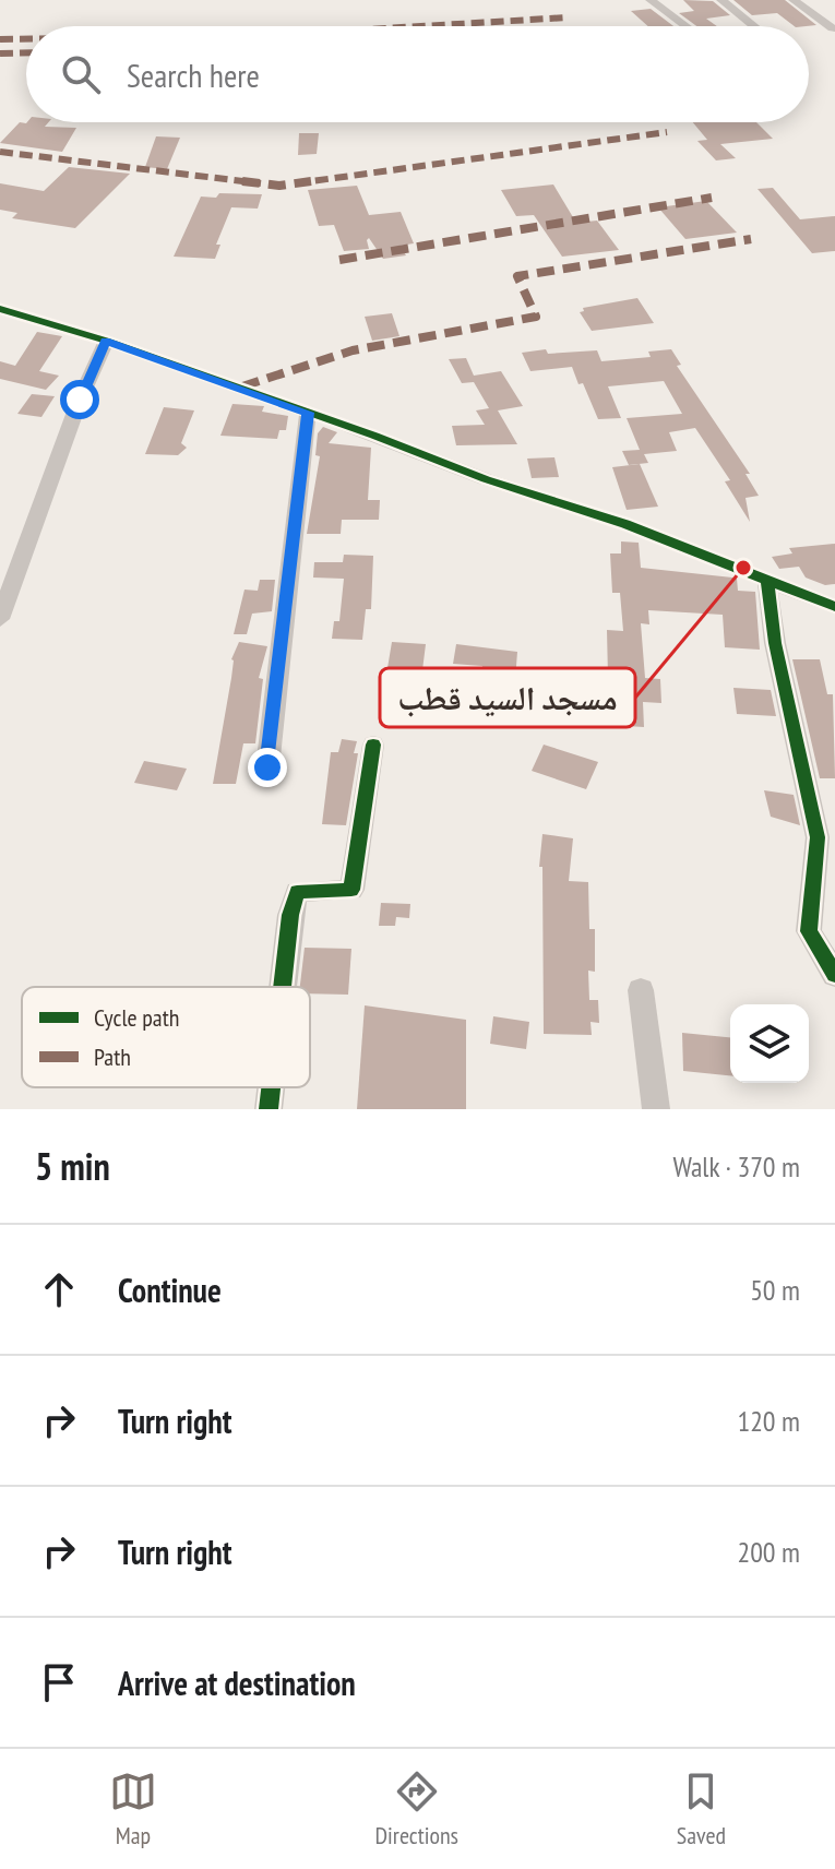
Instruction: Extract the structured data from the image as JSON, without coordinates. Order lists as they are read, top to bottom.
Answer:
{
  "places": ["مسجد السيد قطب"],
  "legend": ["Cycle path", "Path"],
  "page": {
    "search": "Search here",
    "heading": ["5 min", "Walk · 370 m"],
    "list": [
      ["Continue", "50 m"],
      ["Turn right", "120 m"],
      ["Turn right", "200 m"],
      "Arrive at destination"
    ],
    "nav": ["Map", "Directions", "Saved"]
  }
}
